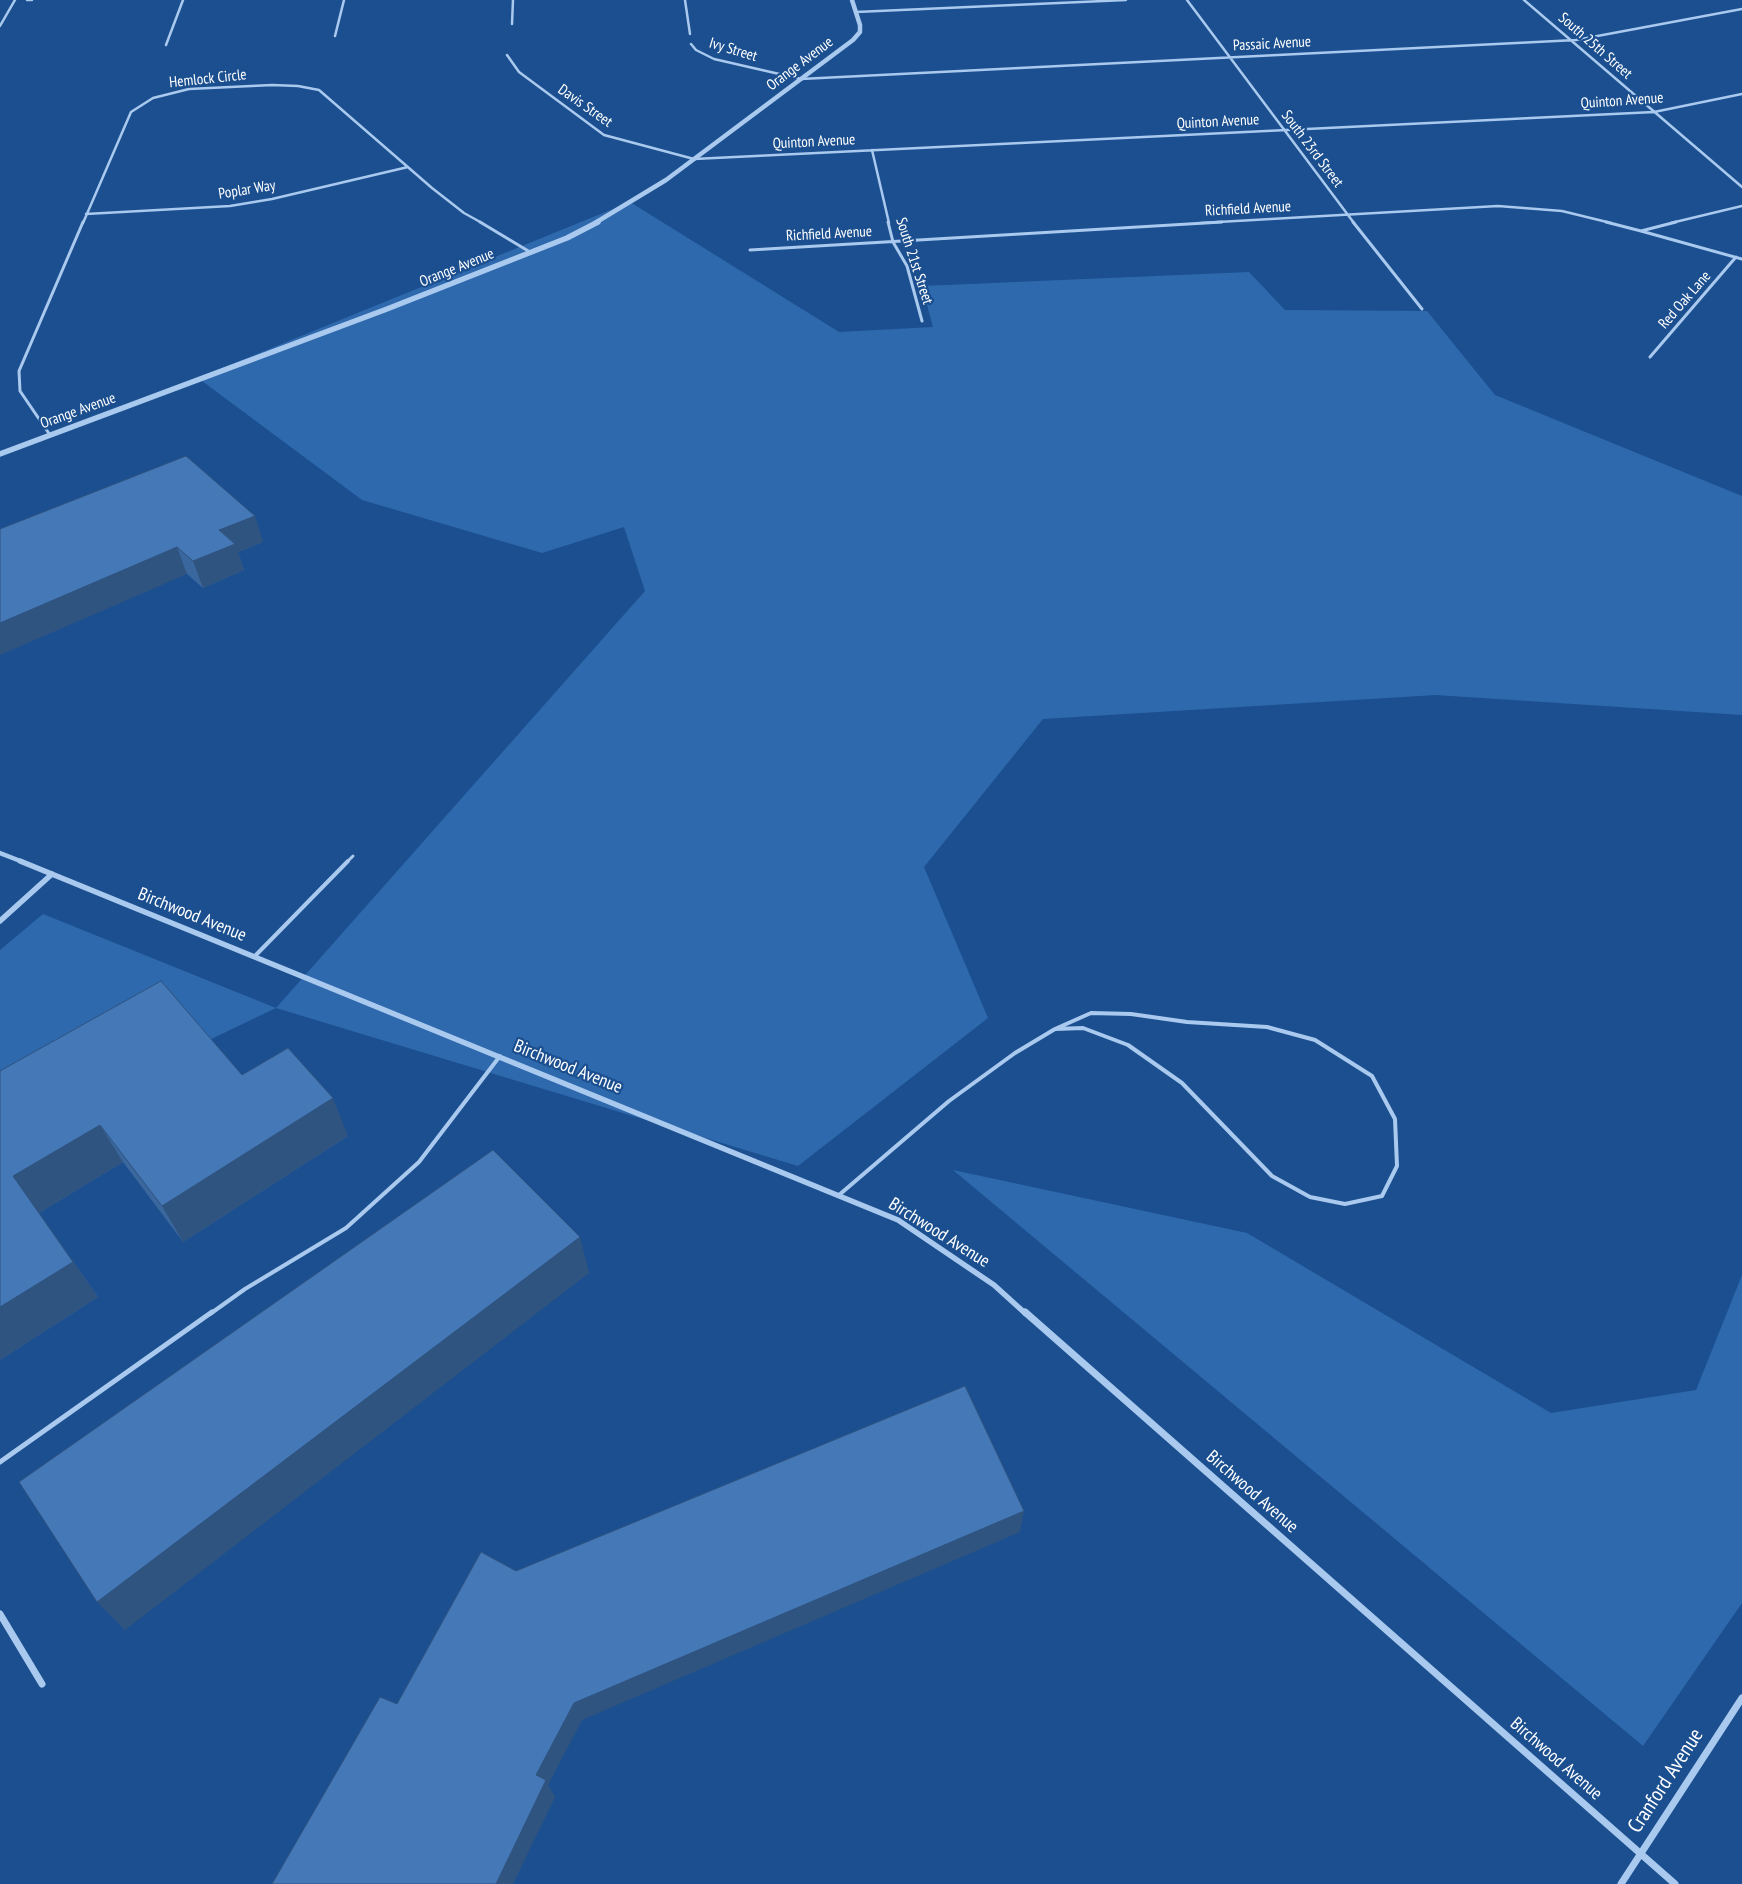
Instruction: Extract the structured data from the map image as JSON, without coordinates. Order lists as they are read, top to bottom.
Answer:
{
  "streets": {
    "street": [
      "Passaic Avenue",
      "South 25th Street",
      "Ivy Street",
      "Orange Avenue",
      "Hemlock Circle",
      "Quinton Avenue",
      "Davis Street",
      "South 23rd Street",
      "Poplar Way",
      "Richfield Avenue",
      "South 21st Street",
      "Red Oak Lane",
      "Birchwood Avenue",
      "Cranford Avenue"
    ]
  },
  "crossings": [
    ["Passaic Avenue", "South 25th Street"],
    ["Passaic Avenue", "Ivy Street"],
    ["Passaic Avenue", "Orange Avenue"],
    ["Passaic Avenue", "South 23rd Street"],
    ["South 25th Street", "Quinton Avenue"],
    ["Ivy Street", "Orange Avenue"],
    ["Orange Avenue", "Hemlock Circle"],
    ["Orange Avenue", "Quinton Avenue"],
    ["Orange Avenue", "Davis Street"],
    ["Hemlock Circle", "Poplar Way"],
    ["Quinton Avenue", "Davis Street"],
    ["Quinton Avenue", "South 23rd Street"],
    ["Quinton Avenue", "South 21st Street"],
    ["South 23rd Street", "Richfield Avenue"],
    ["Richfield Avenue", "South 21st Street"],
    ["Birchwood Avenue", "Cranford Avenue"]
  ]
}
